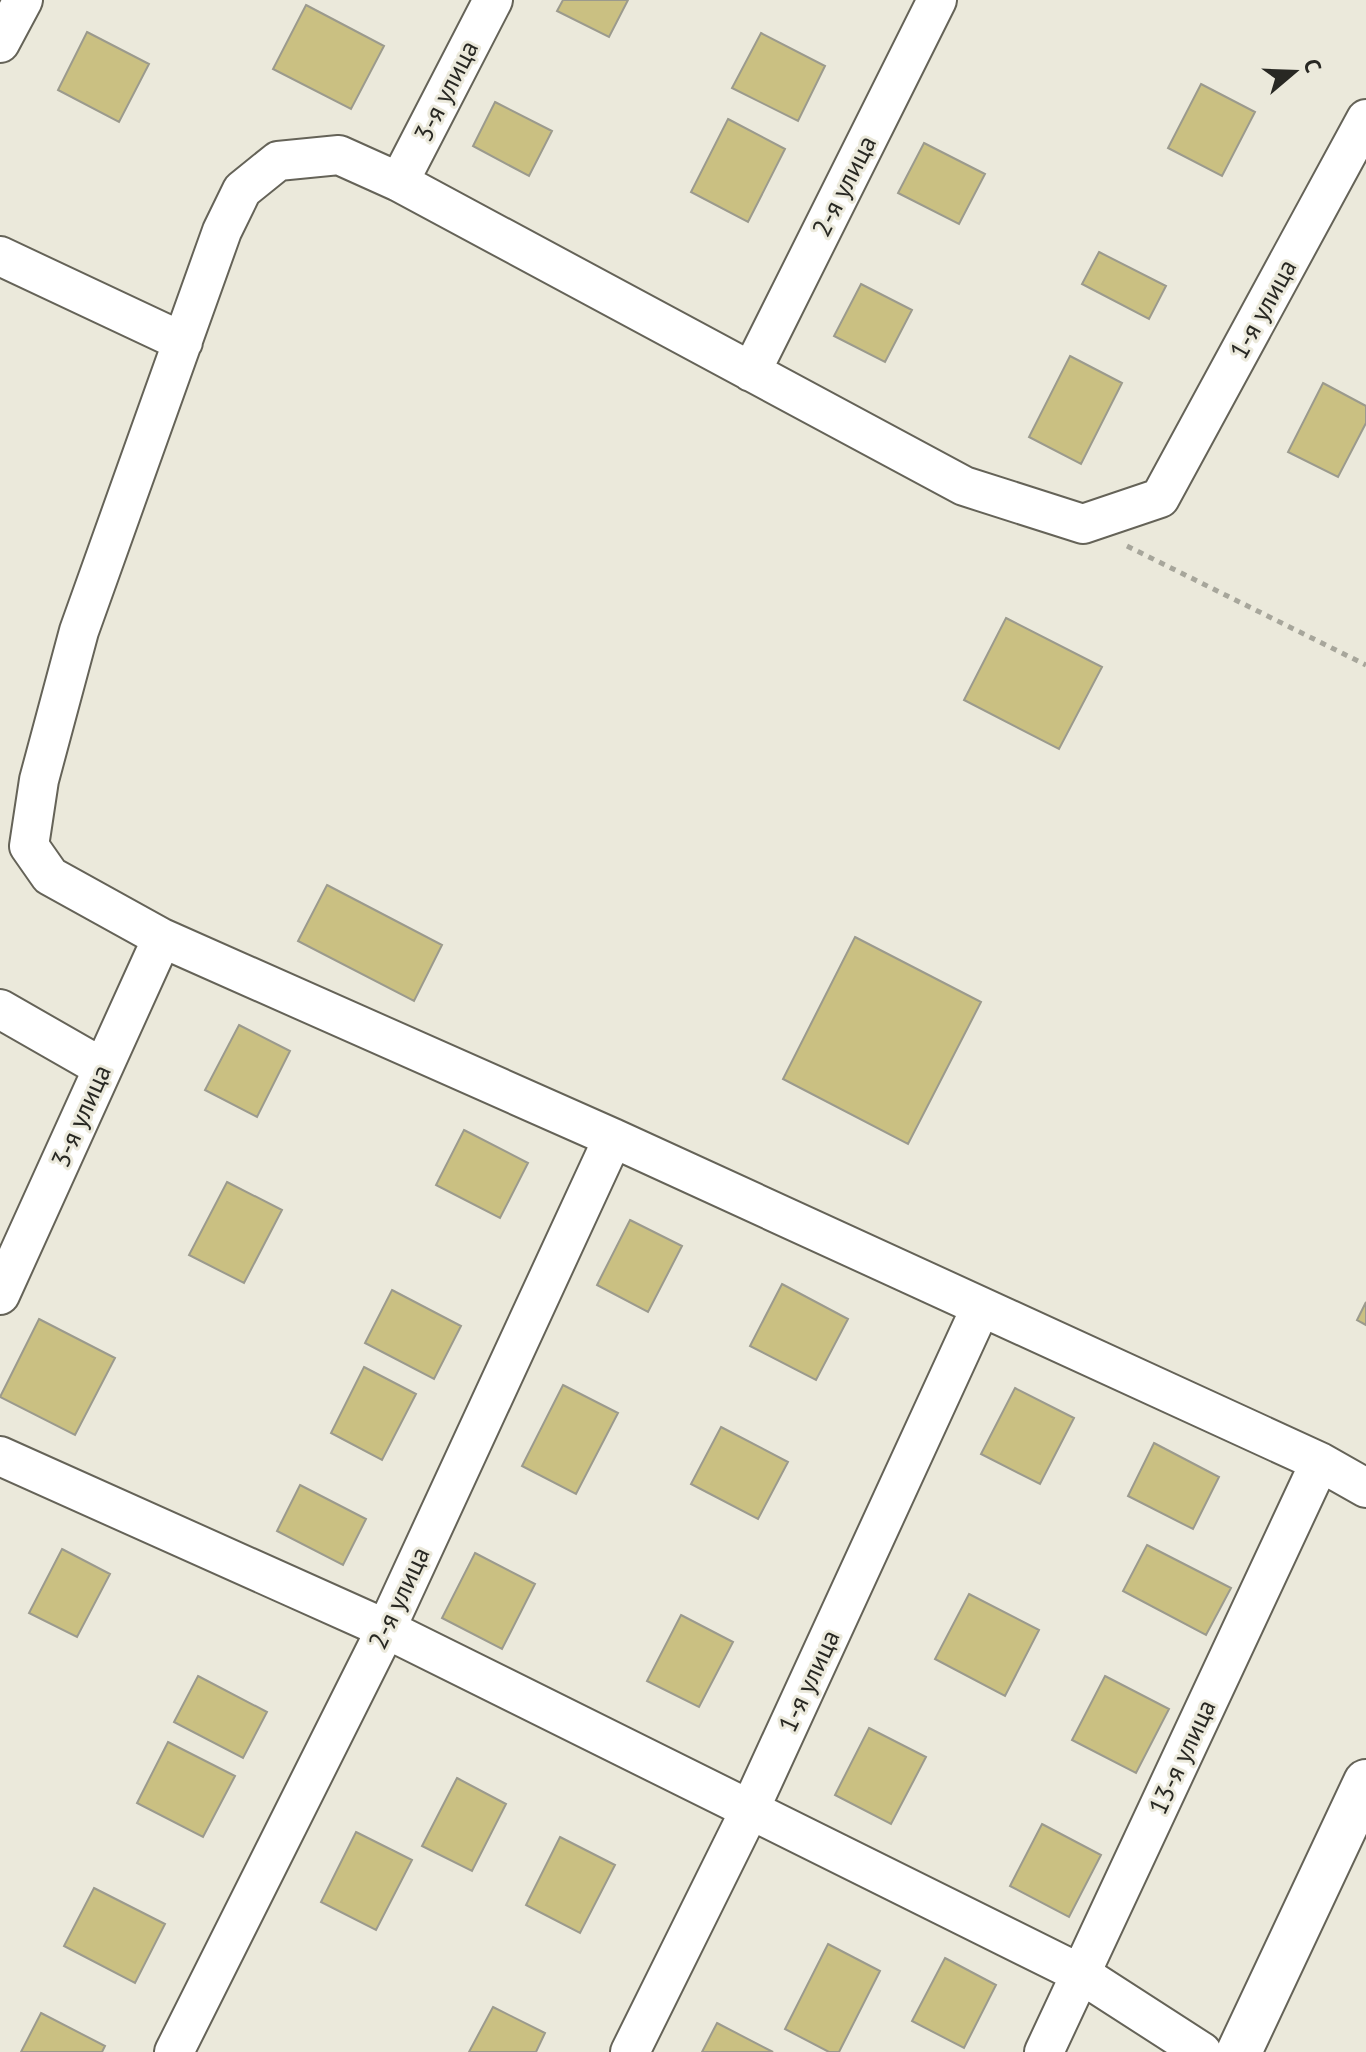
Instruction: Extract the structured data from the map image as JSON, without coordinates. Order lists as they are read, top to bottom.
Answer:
{
  "streets": {
    "street": [
      "3-я улица",
      "2-я улица",
      "1-я улица",
      "13-я улица"
    ]
  },
  "north": "right"
}
